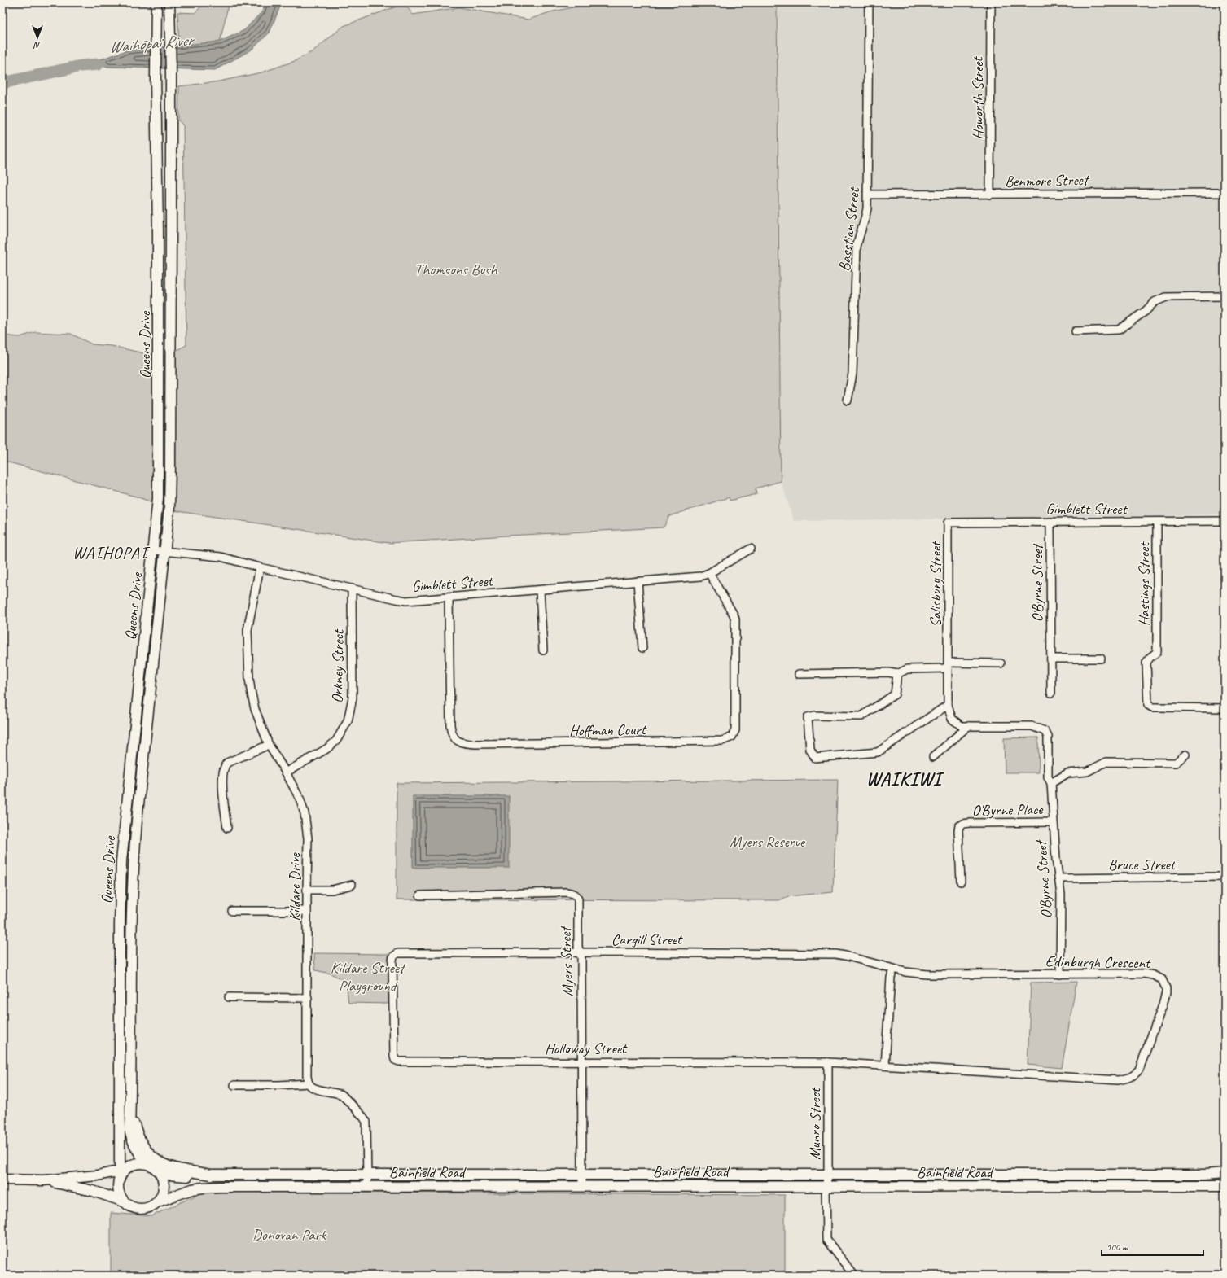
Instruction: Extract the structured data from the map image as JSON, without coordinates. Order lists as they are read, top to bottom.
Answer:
{
  "streets": {
    "main road": ["Queens Drive", "Bainfield Road"],
    "street": [
      "Howorth Street",
      "Benmore Street",
      "Basstian Street",
      "Gimblett Street",
      "O'Byrne Street",
      "Salisbury Street",
      "Hastings Street",
      "Orkney Street",
      "Hoffman Court",
      "O'Byrne Place",
      "Bruce Street",
      "Kildare Drive",
      "Cargill Street",
      "Edinburgh Crescent",
      "Myers Street",
      "Holloway Street",
      "Munro Street"
    ]
  },
  "crossings": [
    ["Howorth Street", "Benmore Street"],
    ["Benmore Street", "Basstian Street"],
    ["Queens Drive", "Gimblett Street"],
    ["Queens Drive", "Bainfield Road"],
    ["Gimblett Street", "O'Byrne Street"],
    ["Gimblett Street", "Salisbury Street"],
    ["Gimblett Street", "Hastings Street"],
    ["Gimblett Street", "Orkney Street"],
    ["Gimblett Street", "Hoffman Court"],
    ["Gimblett Street", "Kildare Drive"],
    ["O'Byrne Street", "O'Byrne Place"],
    ["O'Byrne Street", "Bruce Street"],
    ["O'Byrne Street", "Edinburgh Crescent"],
    ["Orkney Street", "Kildare Drive"],
    ["Cargill Street", "Edinburgh Crescent"],
    ["Cargill Street", "Myers Street"],
    ["Cargill Street", "Holloway Street"],
    ["Edinburgh Crescent", "Holloway Street"],
    ["Myers Street", "Holloway Street"],
    ["Myers Street", "Bainfield Road"],
    ["Holloway Street", "Munro Street"],
    ["Munro Street", "Bainfield Road"]
  ],
  "districts": ["WAIHOPAI", "WAIKIWI"],
  "water": ["Waihōpai River"],
  "parks": [
    "Thomsons Bush",
    "Myers Reserve",
    "Kildare Street Playground",
    "Donovan Park"
  ],
  "scale_bar": "100 m",
  "north": "bottom"
}
